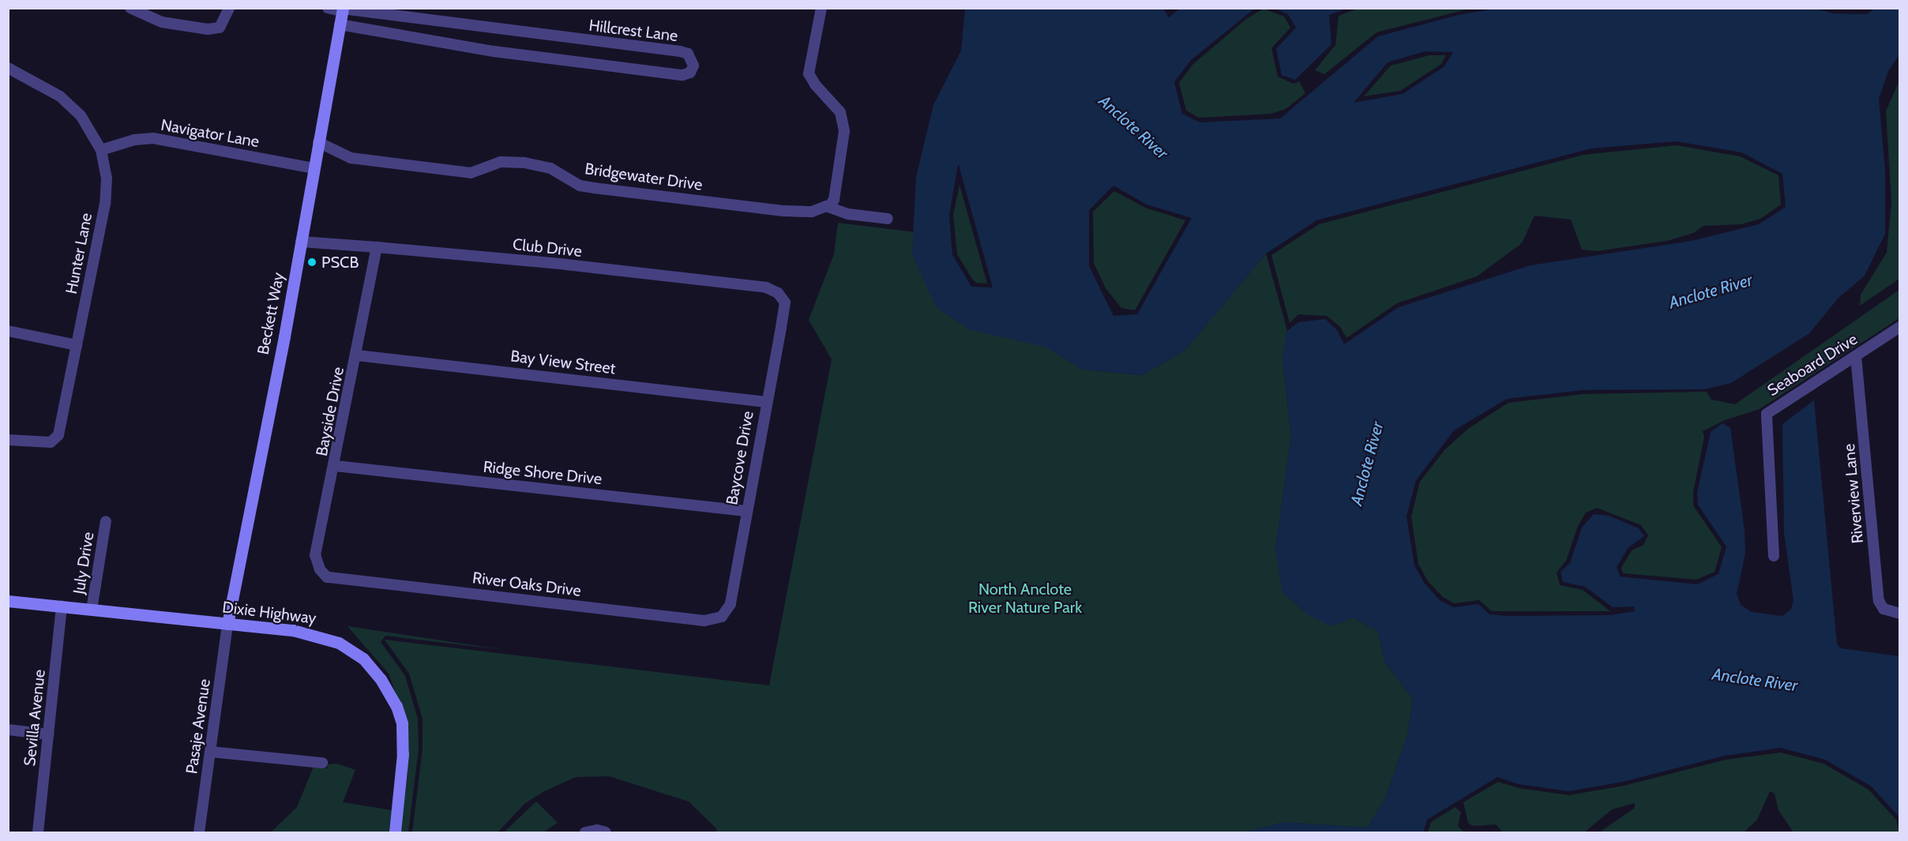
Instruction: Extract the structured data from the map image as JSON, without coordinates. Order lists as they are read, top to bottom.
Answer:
{
  "streets": {
    "street": [
      "Hillcrest Lane",
      "Navigator Lane",
      "Bridgewater Drive",
      "Club Drive",
      "Hunter Lane",
      "Beckett Way",
      "Bay View Street",
      "Seaboard Drive",
      "Bayside Drive",
      "Baycove Drive",
      "Ridge Shore Drive",
      "Riverview Lane",
      "July Drive",
      "River Oaks Drive",
      "Dixie Highway",
      "Sevilla Avenue",
      "Pasaje Avenue"
    ]
  },
  "crossings": [
    ["Hillcrest Lane", "Beckett Way"],
    ["Navigator Lane", "Hunter Lane"],
    ["Navigator Lane", "Beckett Way"],
    ["Bridgewater Drive", "Beckett Way"],
    ["Club Drive", "Beckett Way"],
    ["Club Drive", "Bayside Drive"],
    ["Club Drive", "Baycove Drive"],
    ["Beckett Way", "Dixie Highway"],
    ["Beckett Way", "Pasaje Avenue"],
    ["Bay View Street", "Bayside Drive"],
    ["Bay View Street", "Baycove Drive"],
    ["Seaboard Drive", "Riverview Lane"],
    ["Bayside Drive", "Ridge Shore Drive"],
    ["Bayside Drive", "River Oaks Drive"],
    ["Baycove Drive", "Ridge Shore Drive"],
    ["Baycove Drive", "River Oaks Drive"],
    ["July Drive", "Dixie Highway"],
    ["Dixie Highway", "Sevilla Avenue"],
    ["Dixie Highway", "Pasaje Avenue"]
  ],
  "water": ["Anclote River"],
  "parks": ["North Anclote River Nature Park"],
  "places": ["PSCB"]
}
